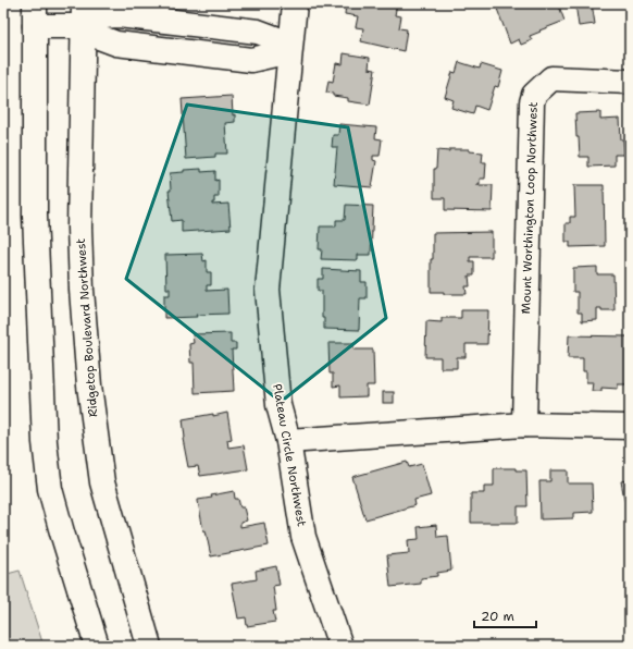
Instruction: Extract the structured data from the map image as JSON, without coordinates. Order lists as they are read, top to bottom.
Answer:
{
  "streets": {
    "street": ["Mount Worthington Loop Northwest", "Ridgetop Boulevard Northwest", "Plateau Circle Northwest"]
  },
  "scale_bar": "20 m"
}
